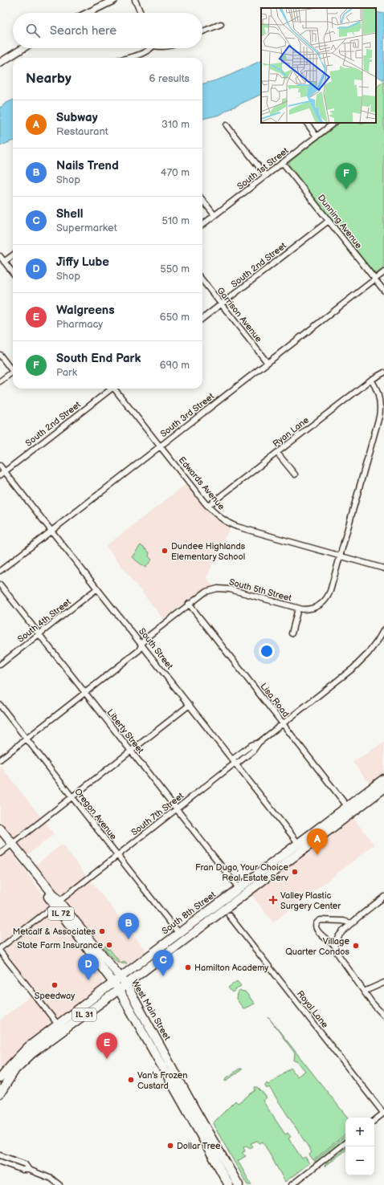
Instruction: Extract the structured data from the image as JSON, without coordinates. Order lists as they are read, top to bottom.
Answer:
{
  "streets": {
    "main road": [
      "South 8th Street",
      "IL 72",
      "West Main Street",
      "IL 31"
    ],
    "street": [
      "South 1st Street",
      "Dunning Avenue",
      "South 2nd Street",
      "Garrison Avenue",
      "South 3rd Street",
      "Ryan Lane",
      "Edwards Avenue",
      "South 5th Street",
      "South 4th Street",
      "South Street",
      "Lisa Road",
      "Liberty Street",
      "Oregon Avenue",
      "South 7th Street",
      "Royal Lane"
    ]
  },
  "crossings": [
    ["South 1st Street", "Dunning Avenue"],
    ["Dunning Avenue", "South 2nd Street"],
    ["Dunning Avenue", "South 3rd Street"],
    ["South 2nd Street", "Garrison Avenue"],
    ["South 2nd Street", "South Street"],
    ["Garrison Avenue", "South 3rd Street"],
    ["South 3rd Street", "Edwards Avenue"],
    ["South 3rd Street", "South Street"],
    ["Ryan Lane", "Edwards Avenue"],
    ["Ryan Lane", "South 5th Street"],
    ["Edwards Avenue", "South 5th Street"],
    ["South 5th Street", "South Street"],
    ["South 5th Street", "Lisa Road"],
    ["South 5th Street", "Liberty Street"],
    ["South 5th Street", "Oregon Avenue"],
    ["South 4th Street", "South Street"],
    ["South 4th Street", "Liberty Street"],
    ["South Street", "South 7th Street"],
    ["South Street", "South 8th Street"],
    ["Lisa Road", "South 7th Street"],
    ["Lisa Road", "South 8th Street"],
    ["Liberty Street", "South 7th Street"],
    ["Liberty Street", "South 8th Street"],
    ["Oregon Avenue", "South 7th Street"],
    ["Oregon Avenue", "South 8th Street"],
    ["South 7th Street", "West Main Street"],
    ["South 8th Street", "West Main Street"],
    ["South 8th Street", "IL 31"],
    ["West Main Street", "IL 31"]
  ],
  "places": {
    "other": [
      "Dundee Highlands Elementary School",
      "Fran Dugo, Your Choice Real Estate Serv",
      "Metcalf & Associates",
      "State Farm Insurance",
      "Village Quarter Condos",
      "Hamilton Academy",
      "Speedway",
      "Van's Frozen Custard",
      "Dollar Tree"
    ],
    "health": ["Valley Plastic Surgery Center"]
  },
  "page": {
    "search": "Search here",
    "heading": ["Nearby", "6 results"],
    "list": [
      {
        "mark": "A",
        "name": "Subway",
        "note": "Restaurant",
        "value": "310 m"
      },
      {
        "mark": "B",
        "name": "Nails Trend",
        "note": "Shop",
        "value": "470 m"
      },
      {
        "mark": "C",
        "name": "Shell",
        "note": "Supermarket",
        "value": "510 m"
      },
      {
        "mark": "D",
        "name": "Jiffy Lube",
        "note": "Shop",
        "value": "550 m"
      },
      {
        "mark": "E",
        "name": "Walgreens",
        "note": "Pharmacy",
        "value": "650 m"
      },
      {
        "mark": "F",
        "name": "South End Park",
        "note": "Park",
        "value": "690 m"
      }
    ],
    "pins": [
      "F",
      "A",
      "B",
      "C",
      "D",
      "E"
    ],
    "map_buttons": ["+", "−"]
  }
}
